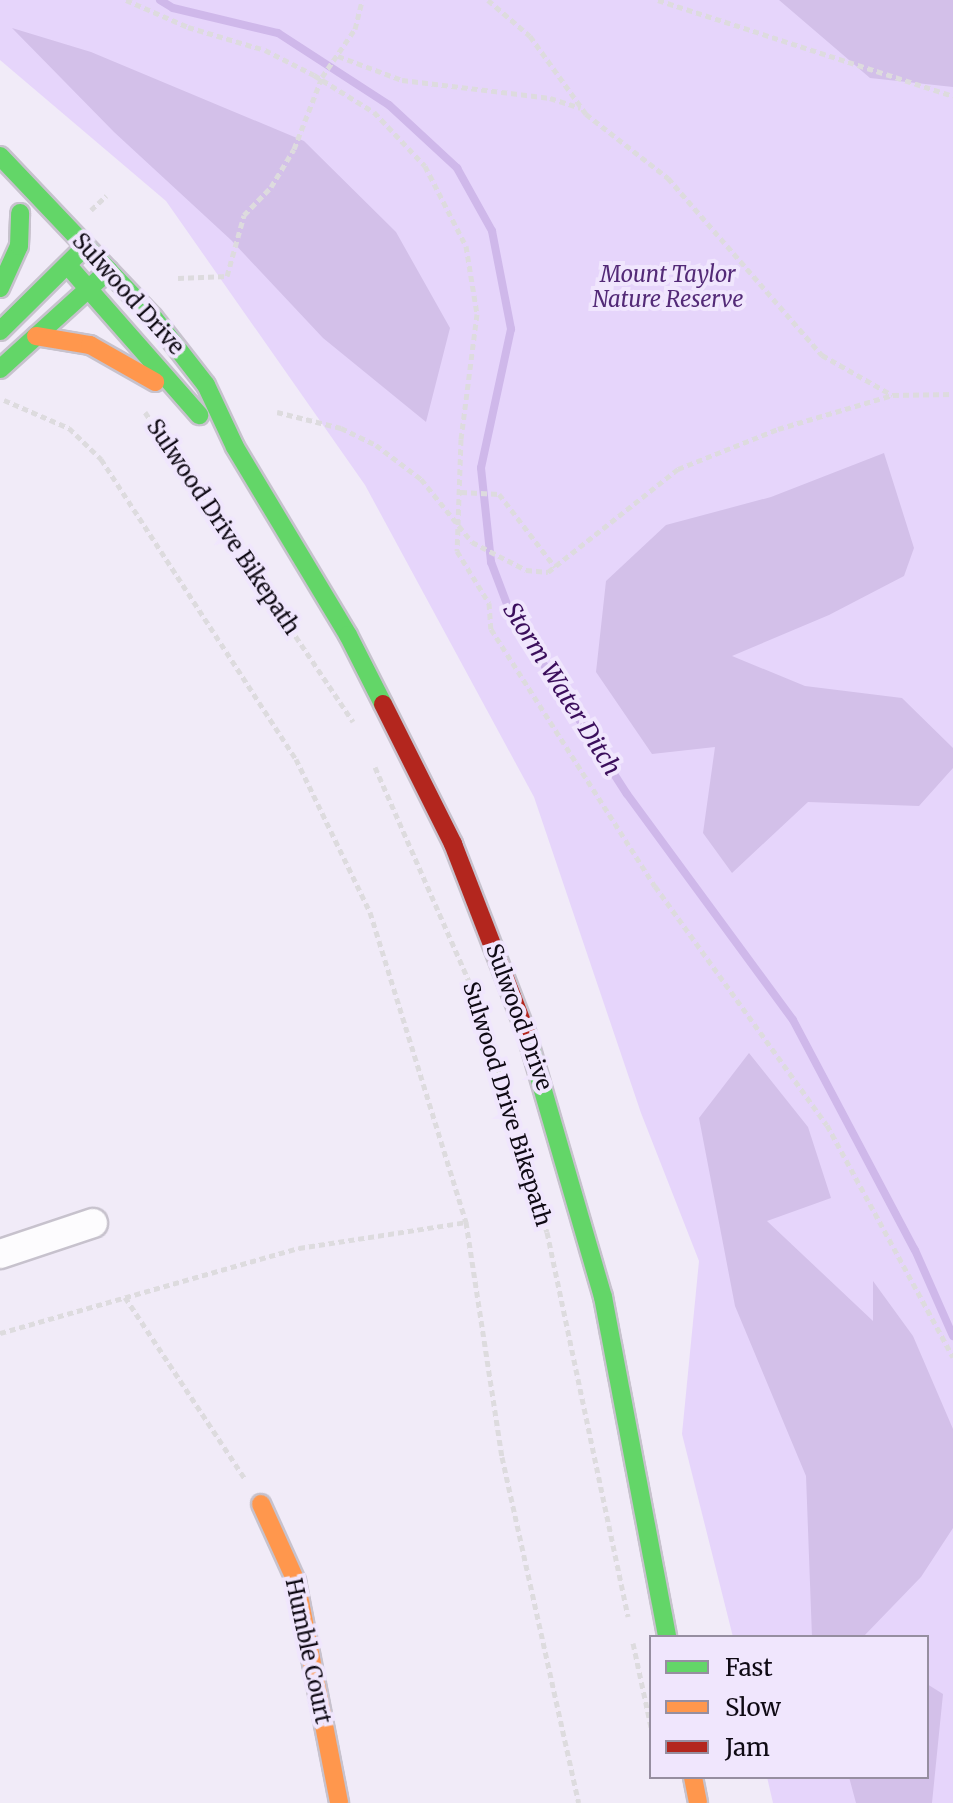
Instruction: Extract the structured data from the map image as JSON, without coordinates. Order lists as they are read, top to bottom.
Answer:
{
  "streets": {
    "main road": ["Sulwood Drive", "Humble Court"],
    "path": ["Sulwood Drive Bikepath"]
  },
  "water": ["Storm Water Ditch"],
  "parks": ["Mount Taylor Nature Reserve"],
  "legend": ["Fast", "Slow", "Jam"]
}
